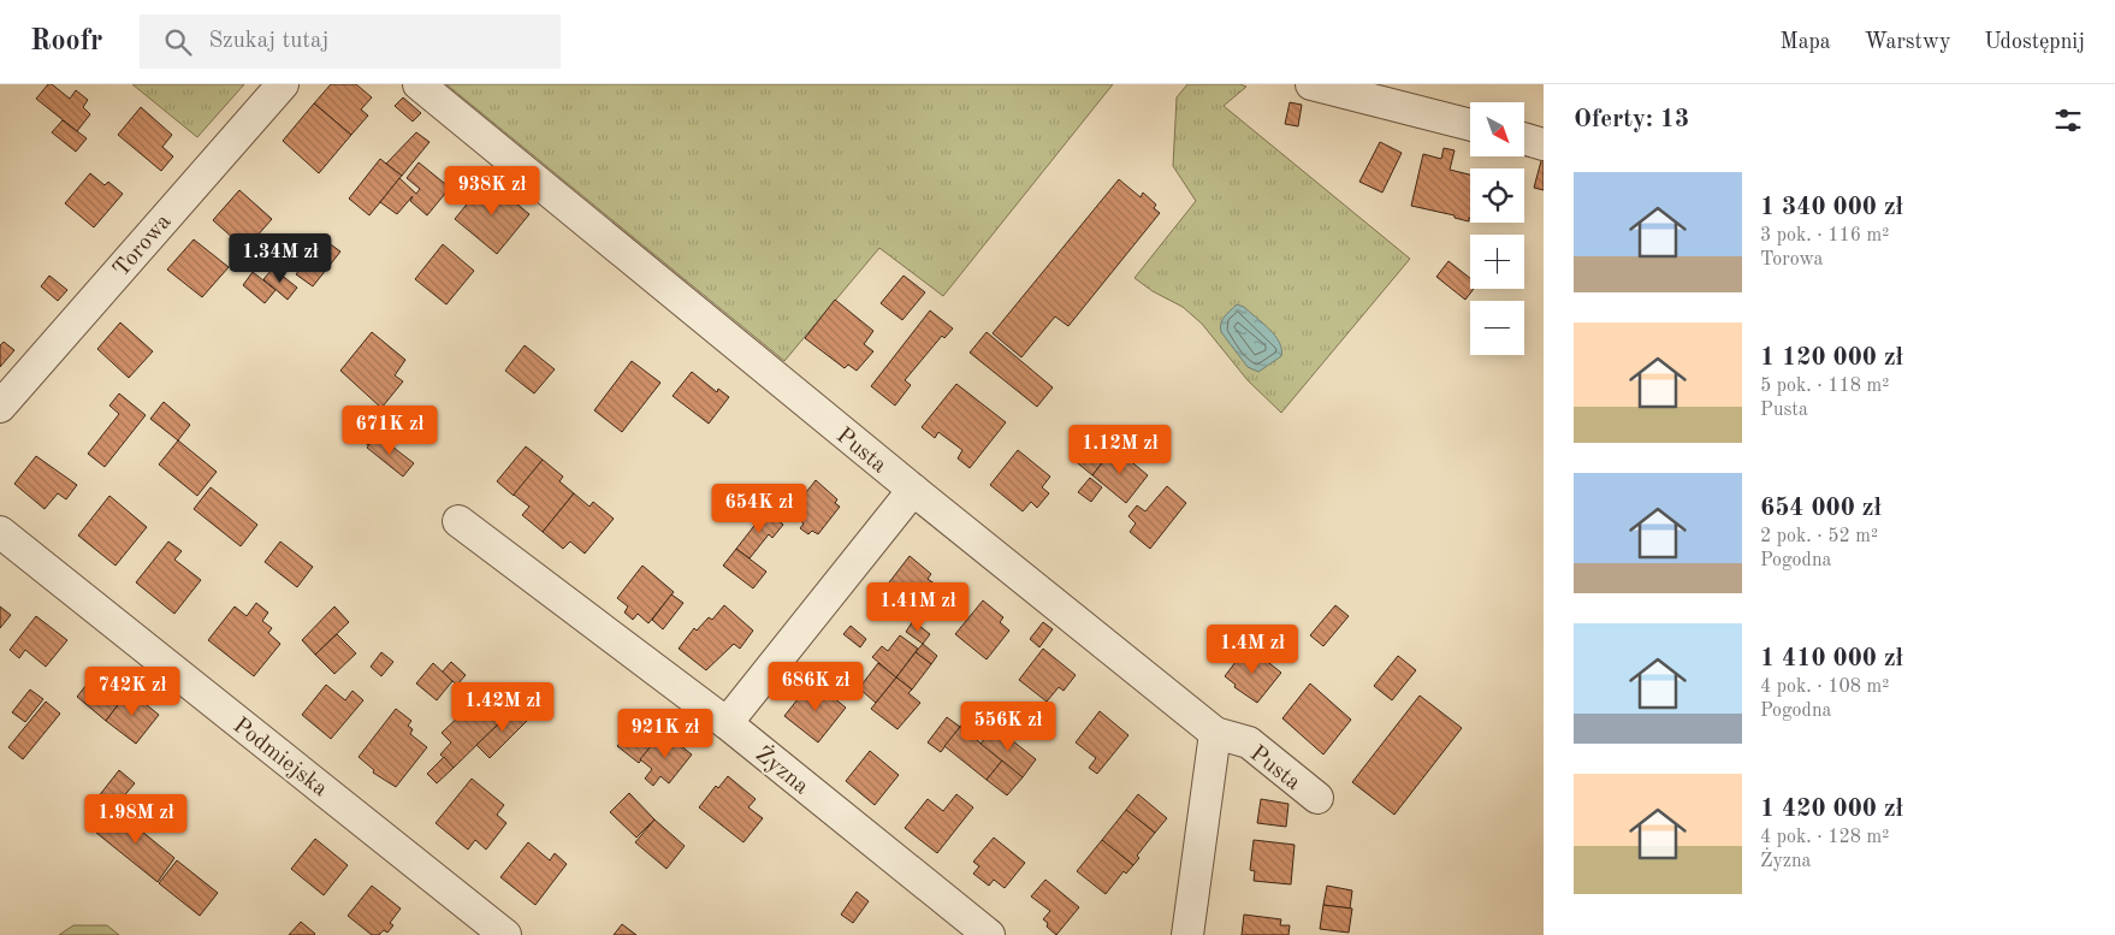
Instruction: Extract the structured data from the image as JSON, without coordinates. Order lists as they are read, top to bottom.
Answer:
{
  "streets": {
    "street": [
      "Torowa",
      "Pusta",
      "Podmiejska",
      "Żyzna"
    ]
  },
  "north": "bottom right",
  "page": {
    "header": "Roofr",
    "search": "Szukaj tutaj",
    "nav": ["Mapa", "Warstwy", "Udostępnij"],
    "heading": "Oferty: 13",
    "map_buttons": ["+", "−"],
    "list": [
      {
        "name": "1 340 000 zł",
        "note": "3 pok. · 116 m² · Torowa"
      },
      {
        "name": "1 120 000 zł",
        "note": "5 pok. · 118 m² · Pusta"
      },
      {
        "name": "654 000 zł",
        "note": "2 pok. · 52 m² · Pogodna"
      },
      {
        "name": "1 410 000 zł",
        "note": "4 pok. · 108 m² · Pogodna"
      },
      {
        "name": "1 420 000 zł",
        "note": "4 pok. · 128 m² · Żyzna"
      }
    ],
    "price": [
      "938K zł",
      "1.34M zł",
      "671K zł",
      "1.12M zł",
      "654K zł",
      "1.41M zł",
      "1.4M zł",
      "686K zł",
      "742K zł",
      "1.42M zł",
      "556K zł",
      "921K zł",
      "1.98M zł"
    ]
  }
}
